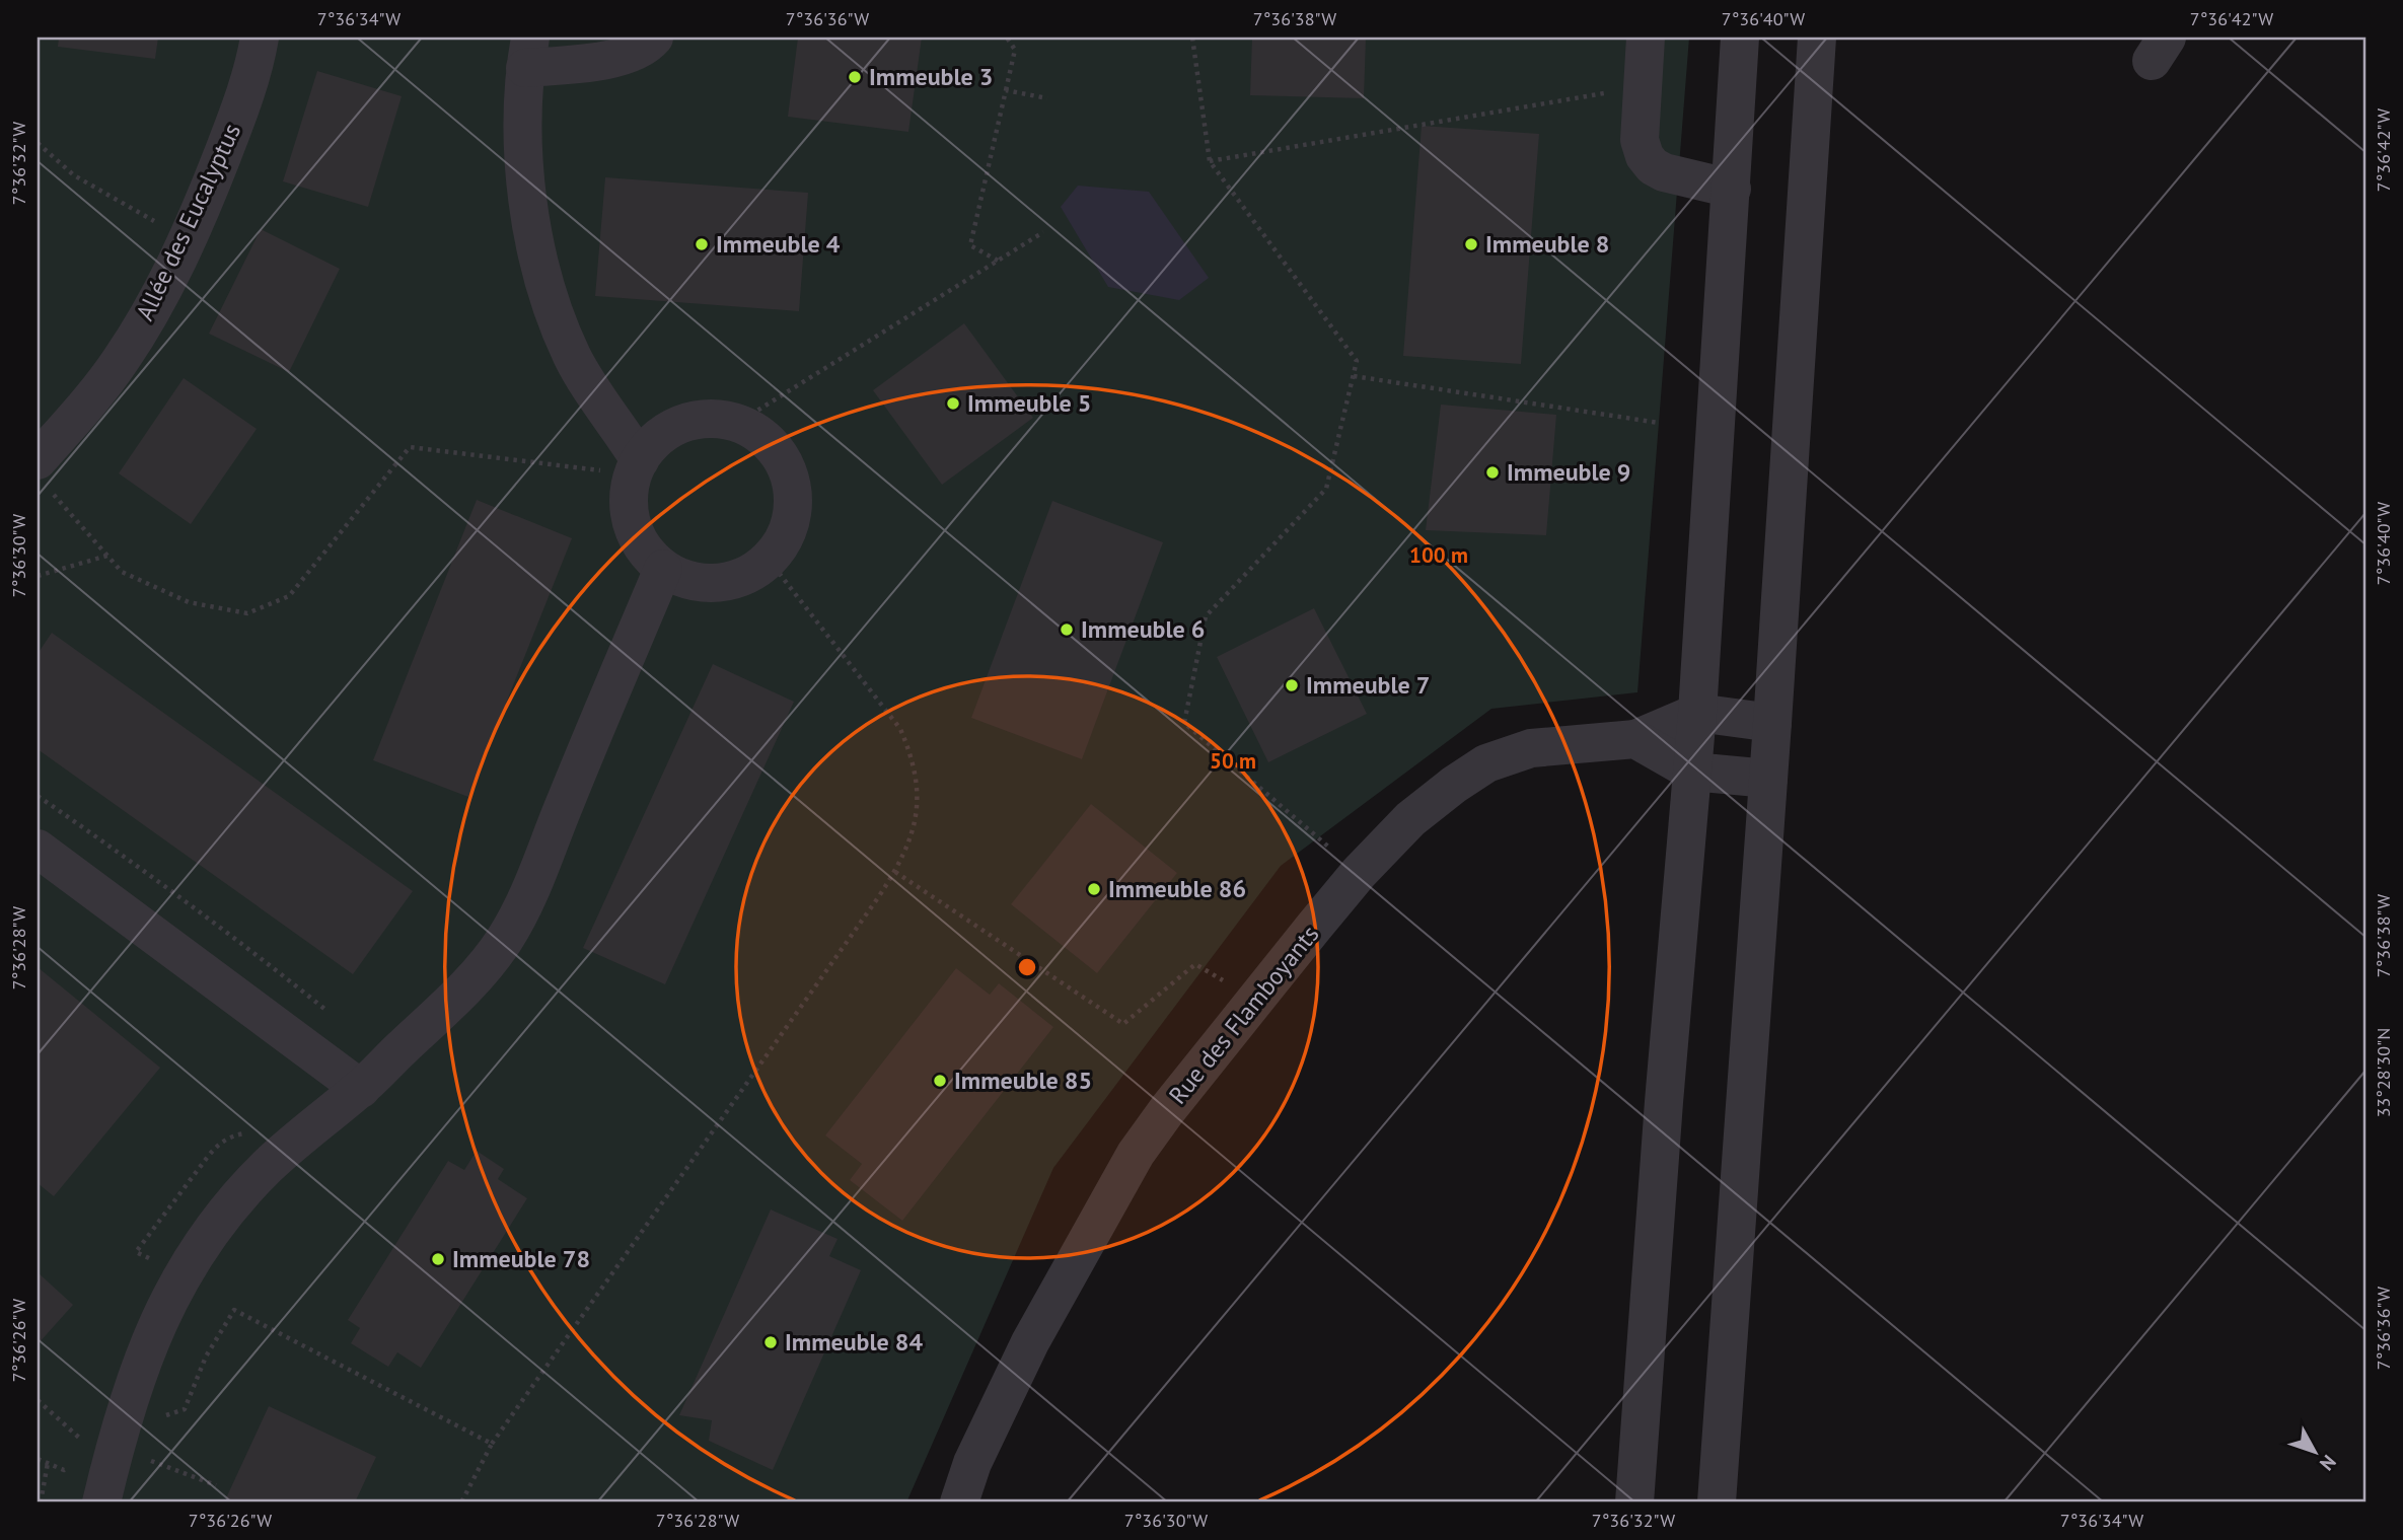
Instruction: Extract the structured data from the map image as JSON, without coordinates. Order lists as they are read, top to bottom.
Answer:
{
  "streets": {
    "street": ["Allée des Eucalyptus", "Rue des Flamboyants"]
  },
  "places": [
    "Immeuble 3",
    "Immeuble 4",
    "Immeuble 8",
    "Immeuble 5",
    "Immeuble 9",
    "Immeuble 6",
    "Immeuble 7",
    "Immeuble 86",
    "Immeuble 85",
    "Immeuble 78",
    "Immeuble 84"
  ],
  "north": "bottom right",
  "coordinates": [
    "7°36'34\"W",
    "7°36'36\"W",
    "7°36'38\"W",
    "7°36'40\"W",
    "7°36'42\"W",
    "7°36'32\"W",
    "7°36'30\"W",
    "7°36'28\"W",
    "33°28'30\"N",
    "7°36'26\"W"
  ],
  "rings": ["100 m", "50 m"]
}
